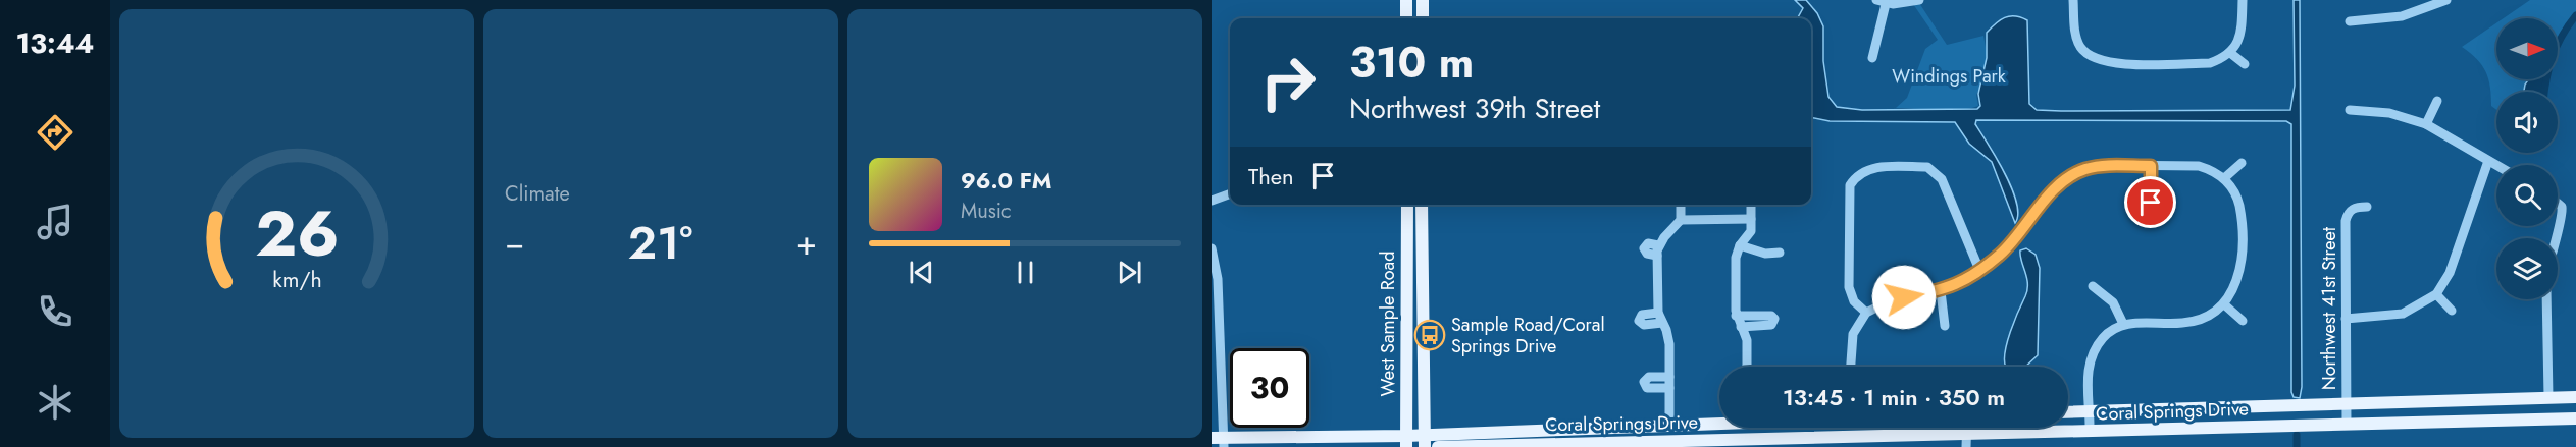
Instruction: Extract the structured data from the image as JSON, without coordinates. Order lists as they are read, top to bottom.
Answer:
{
  "streets": {
    "main road": ["West Sample Road", "Coral Springs Drive"],
    "street": ["Northwest 41st Street"]
  },
  "crossings": [
    ["Northwest 41st Street", "Coral Springs Drive"],
    ["West Sample Road", "Coral Springs Drive"]
  ],
  "parks": ["Windings Park"],
  "places": {
    "bus stop": ["Sample Road/Coral Springs Drive"]
  },
  "north": "right",
  "page": {
    "tabs": "13:44",
    "tile": "Climate",
    "turn": ["310 m", "Northwest 39th Street"],
    "then": "Then",
    "song": ["96.0 FM", "Music"],
    "heat": ["−", "21°", "+"],
    "limit": "30",
    "trip": "13:45 · 1 min · 350 m",
    "gauge": ["26", "km/h"]
  }
}
